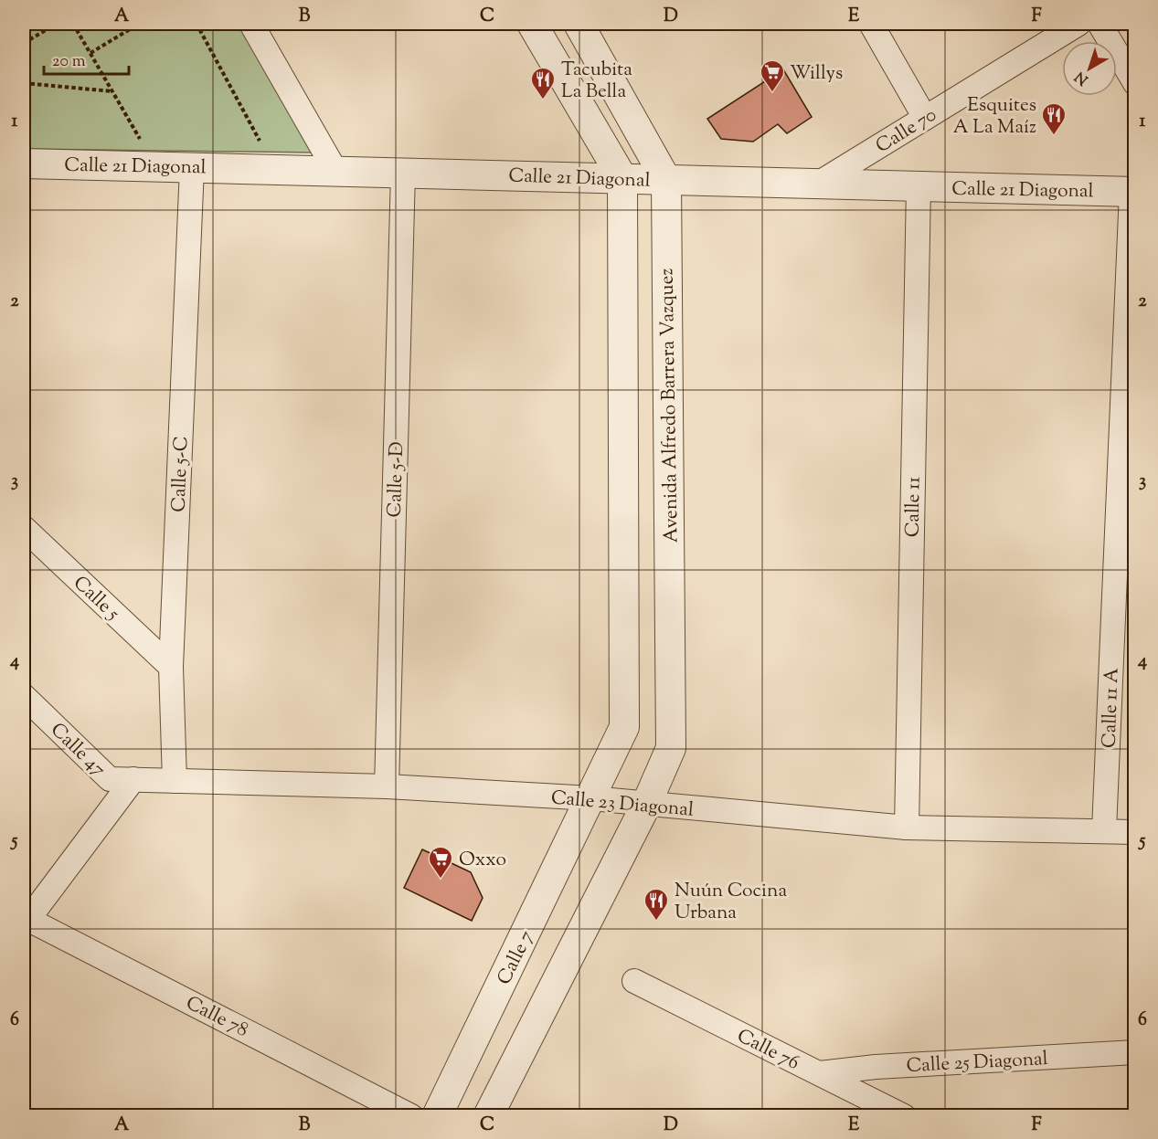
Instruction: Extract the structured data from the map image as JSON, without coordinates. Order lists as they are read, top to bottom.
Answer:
{
  "streets": {
    "street": [
      "Calle 70",
      "Calle 21 Diagonal",
      "Avenida Alfredo Barrera Vazquez",
      "Calle 5-C",
      "Calle 5-D",
      "Calle 11",
      "Calle 5",
      "Calle 11 A",
      "Calle 47",
      "Calle 23 Diagonal",
      "Calle 7",
      "Calle 78",
      "Calle 76",
      "Calle 25 Diagonal"
    ]
  },
  "crossings": [
    ["Calle 70", "Calle 21 Diagonal"],
    ["Calle 21 Diagonal", "Avenida Alfredo Barrera Vazquez"],
    ["Calle 21 Diagonal", "Calle 5-C"],
    ["Calle 21 Diagonal", "Calle 5-D"],
    ["Calle 21 Diagonal", "Calle 11"],
    ["Calle 21 Diagonal", "Calle 11 A"],
    ["Avenida Alfredo Barrera Vazquez", "Calle 23 Diagonal"],
    ["Calle 5-C", "Calle 5"],
    ["Calle 5-C", "Calle 23 Diagonal"],
    ["Calle 5-D", "Calle 23 Diagonal"],
    ["Calle 11", "Calle 23 Diagonal"],
    ["Calle 11 A", "Calle 23 Diagonal"],
    ["Calle 47", "Calle 23 Diagonal"],
    ["Calle 23 Diagonal", "Calle 7"],
    ["Calle 76", "Calle 25 Diagonal"]
  ],
  "places": {
    "supermarket": ["Willys", "Oxxo"],
    "restaurant": ["Tacubita La Bella", "Esquites A La Maíz", "Nuún Cocina Urbana"]
  },
  "scale_bar": "20 m",
  "north": "bottom left",
  "grid": {
    "columns": [
      "A",
      "B",
      "C",
      "D",
      "E",
      "F"
    ],
    "rows": [
      "1",
      "2",
      "3",
      "4",
      "5",
      "6"
    ]
  }
}
